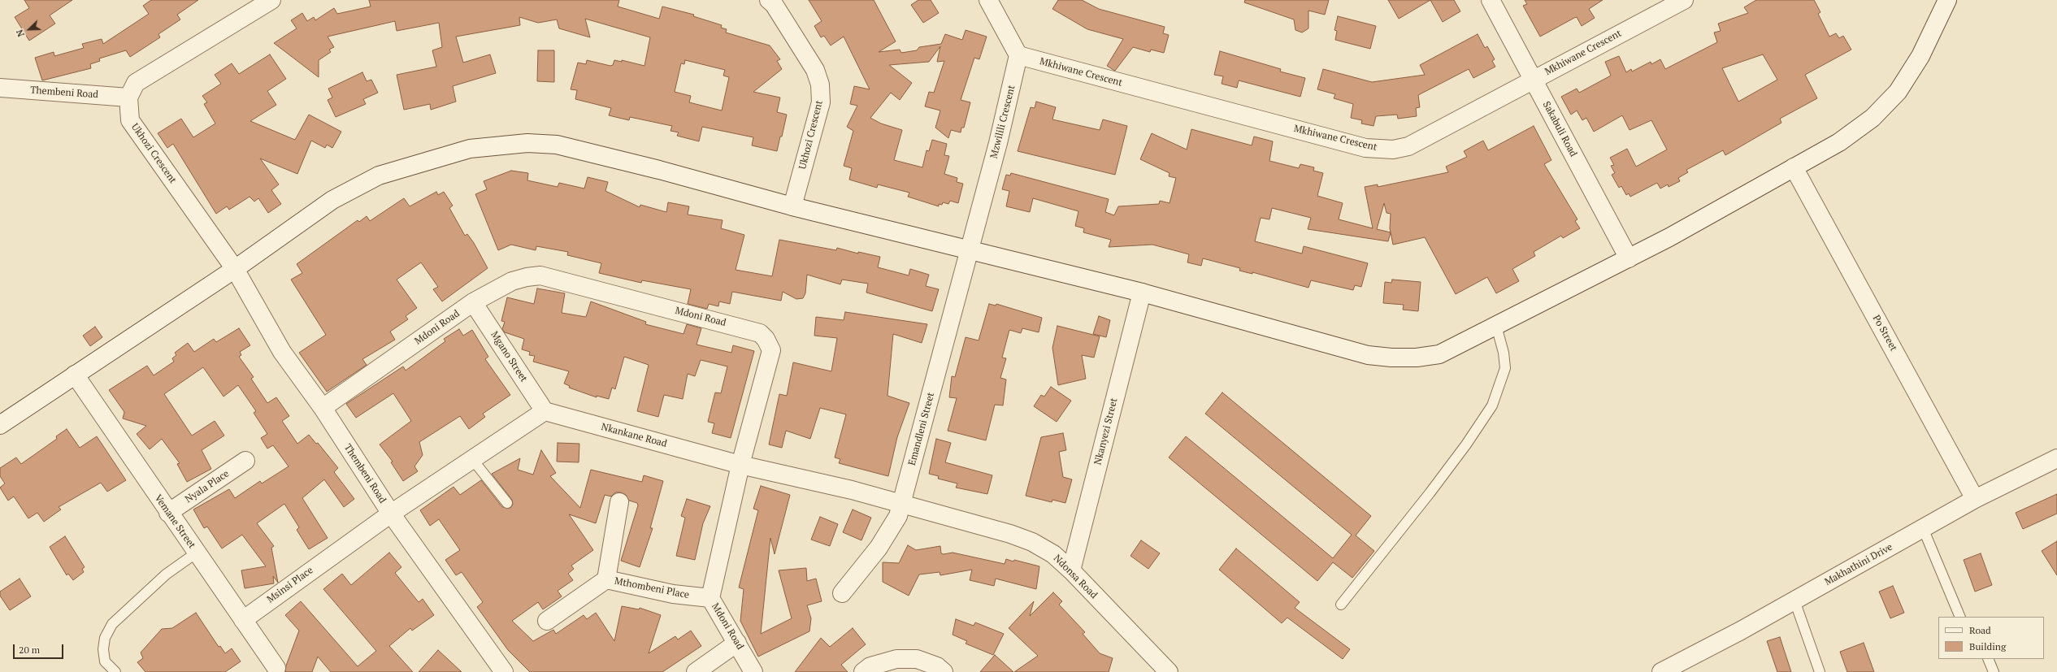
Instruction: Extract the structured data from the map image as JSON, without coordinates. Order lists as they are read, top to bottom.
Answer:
{
  "streets": {
    "street": [
      "Mkhiwane Crescent",
      "Thembeni Road",
      "Mzwilili Crescent",
      "Sakabuli Road",
      "Ukhozi Crescent",
      "Mdoni Road",
      "Po Street",
      "Mgano Street",
      "Emandleni Street",
      "Nkanyezi Street",
      "Nkankane Road",
      "Nyala Place",
      "Vemane Street",
      "Makhathini Drive",
      "Ndonsa Road",
      "Msinsi Place",
      "Mthombeni Place"
    ]
  },
  "crossings": [
    ["Mkhiwane Crescent", "Mzwilili Crescent"],
    ["Mkhiwane Crescent", "Sakabuli Road"],
    ["Thembeni Road", "Ukhozi Crescent"],
    ["Thembeni Road", "Mdoni Road"],
    ["Thembeni Road", "Msinsi Place"],
    ["Mzwilili Crescent", "Emandleni Street"],
    ["Mdoni Road", "Mgano Street"],
    ["Mdoni Road", "Nkankane Road"],
    ["Mdoni Road", "Mthombeni Place"],
    ["Po Street", "Makhathini Drive"],
    ["Mgano Street", "Nkankane Road"],
    ["Emandleni Street", "Nkankane Road"],
    ["Emandleni Street", "Ndonsa Road"],
    ["Nkanyezi Street", "Ndonsa Road"],
    ["Nkankane Road", "Ndonsa Road"],
    ["Nyala Place", "Vemane Street"],
    ["Vemane Street", "Msinsi Place"]
  ],
  "legend": ["Road", "Building"],
  "scale_bar": "20 m",
  "north": "bottom left"
}
